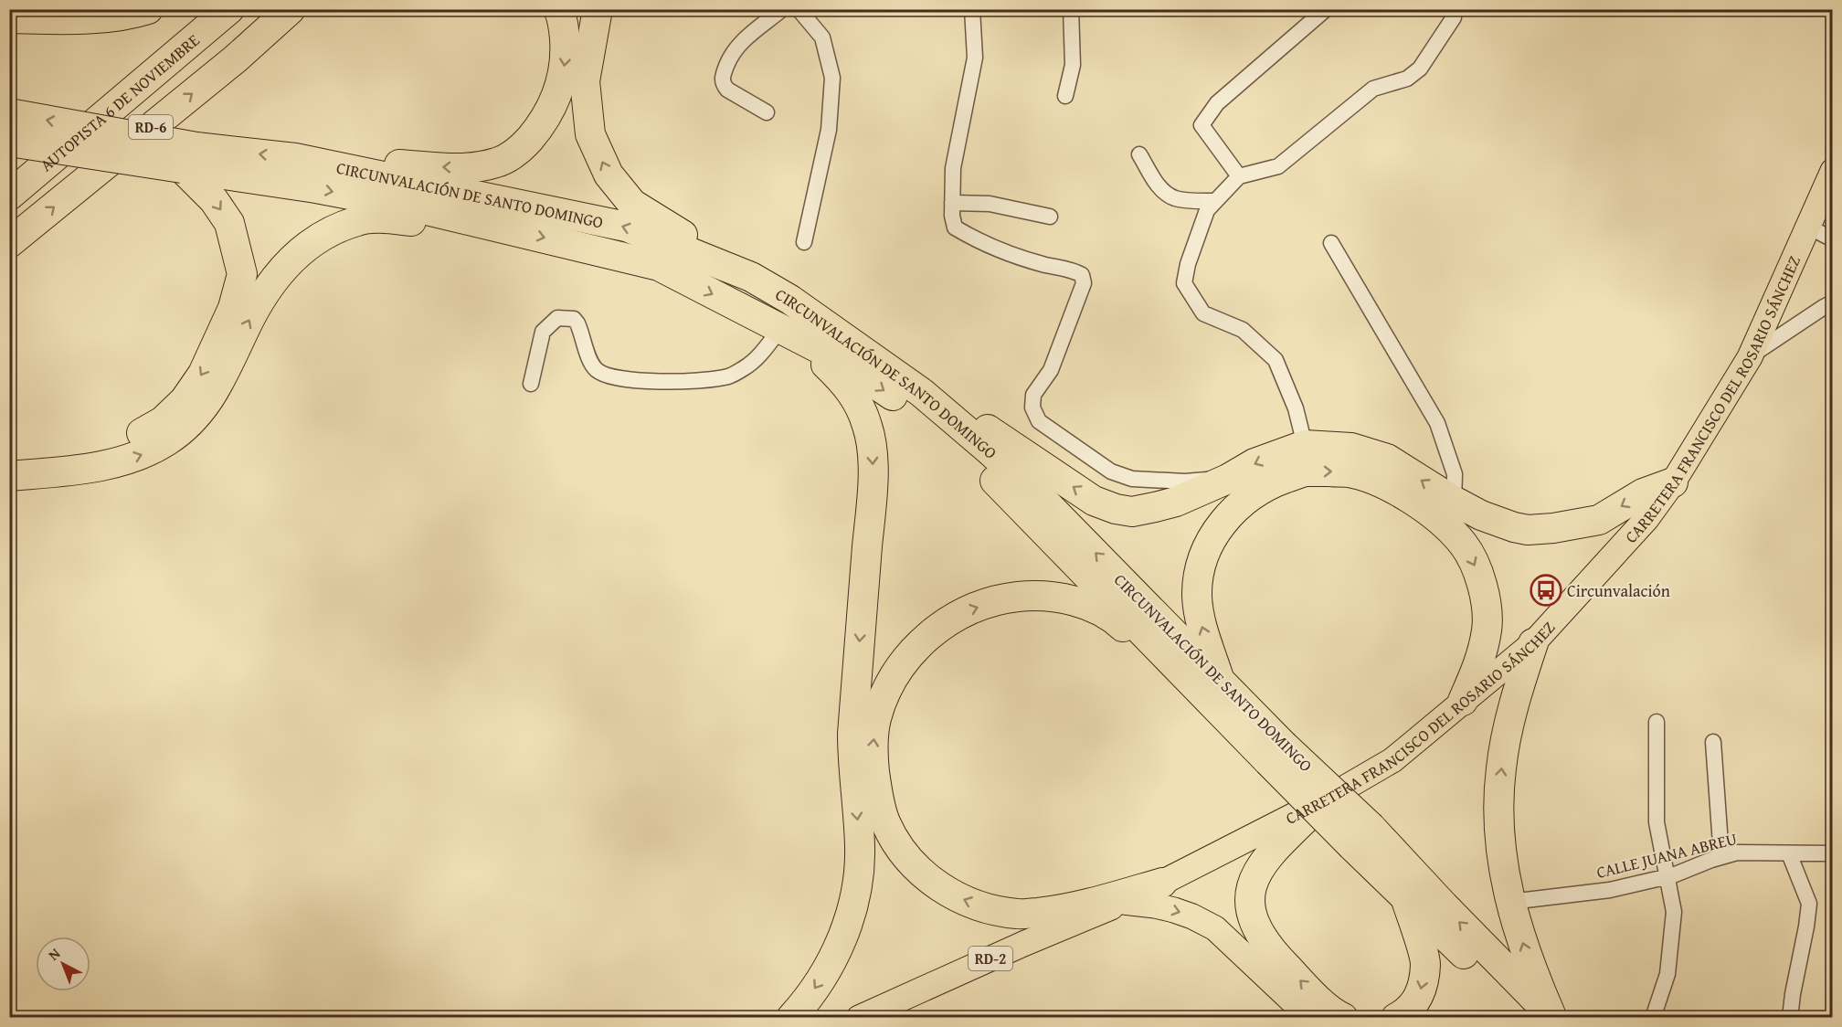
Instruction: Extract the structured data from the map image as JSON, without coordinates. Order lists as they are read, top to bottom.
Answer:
{
  "streets": {
    "highway": ["AUTOPISTA 6 DE NOVIEMBRE", "RD-6", "CIRCUNVALACIÓN DE SANTO DOMINGO"],
    "main road": ["CARRETERA FRANCISCO DEL ROSARIO SÁNCHEZ", "RD-2"],
    "street": ["CALLE JUANA ABREU"]
  },
  "places": {
    "bus stop": ["Circunvalación"]
  },
  "north": "top left"
}
